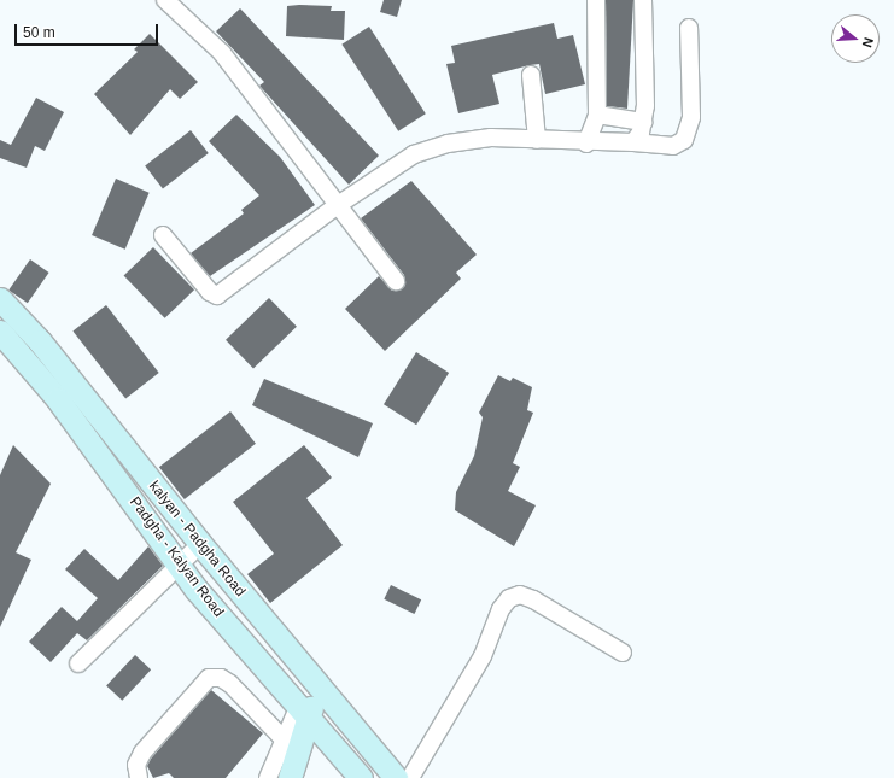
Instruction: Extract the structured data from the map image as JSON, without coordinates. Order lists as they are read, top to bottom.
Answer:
{
  "streets": {
    "main road": ["kalyan - Padgha Road", "Padgha - Kalyan Road"]
  },
  "crossings": [
    ["kalyan - Padgha Road", "Padgha - Kalyan Road"]
  ],
  "scale_bar": "50 m",
  "north": "right"
}
